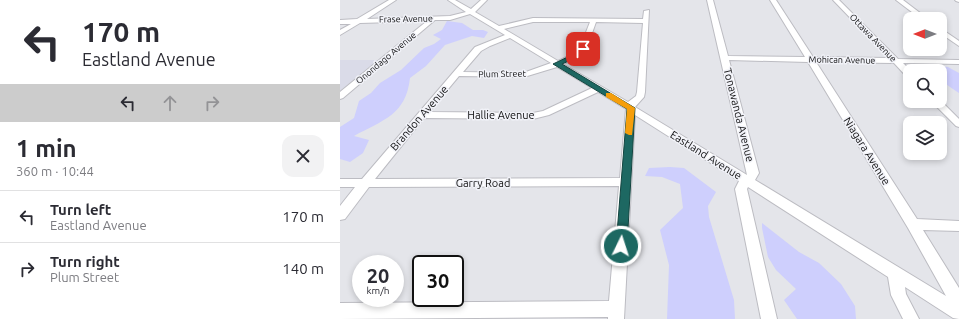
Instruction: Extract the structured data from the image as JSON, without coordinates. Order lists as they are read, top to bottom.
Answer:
{
  "streets": {
    "street": [
      "Frase Avenue",
      "Ottawa Avenue",
      "Onondago Avenue",
      "Mohican Avenue",
      "Plum Street",
      "Hallie Avenue",
      "Tonawanda Avenue",
      "Brandon Avenue",
      "Niagara Avenue",
      "Eastland Avenue",
      "Garry Road"
    ]
  },
  "crossings": [
    ["Frase Avenue", "Onondago Avenue"],
    ["Frase Avenue", "Eastland Avenue"],
    ["Ottawa Avenue", "Mohican Avenue"],
    ["Mohican Avenue", "Tonawanda Avenue"],
    ["Mohican Avenue", "Niagara Avenue"],
    ["Plum Street", "Brandon Avenue"],
    ["Plum Street", "Eastland Avenue"],
    ["Hallie Avenue", "Brandon Avenue"],
    ["Hallie Avenue", "Eastland Avenue"],
    ["Tonawanda Avenue", "Eastland Avenue"],
    ["Brandon Avenue", "Eastland Avenue"],
    ["Brandon Avenue", "Garry Road"]
  ],
  "north": "left",
  "page": {
    "turn": ["170 m", "Eastland Avenue"],
    "heading": ["1 min", "360 m · 10:44"],
    "list": [
      {
        "name": "Turn left",
        "note": "Eastland Avenue",
        "value": "170 m"
      },
      {
        "name": "Turn right",
        "note": "Plum Street",
        "value": "140 m"
      }
    ],
    "speed": "20 km/h",
    "limit": "30"
  }
}
